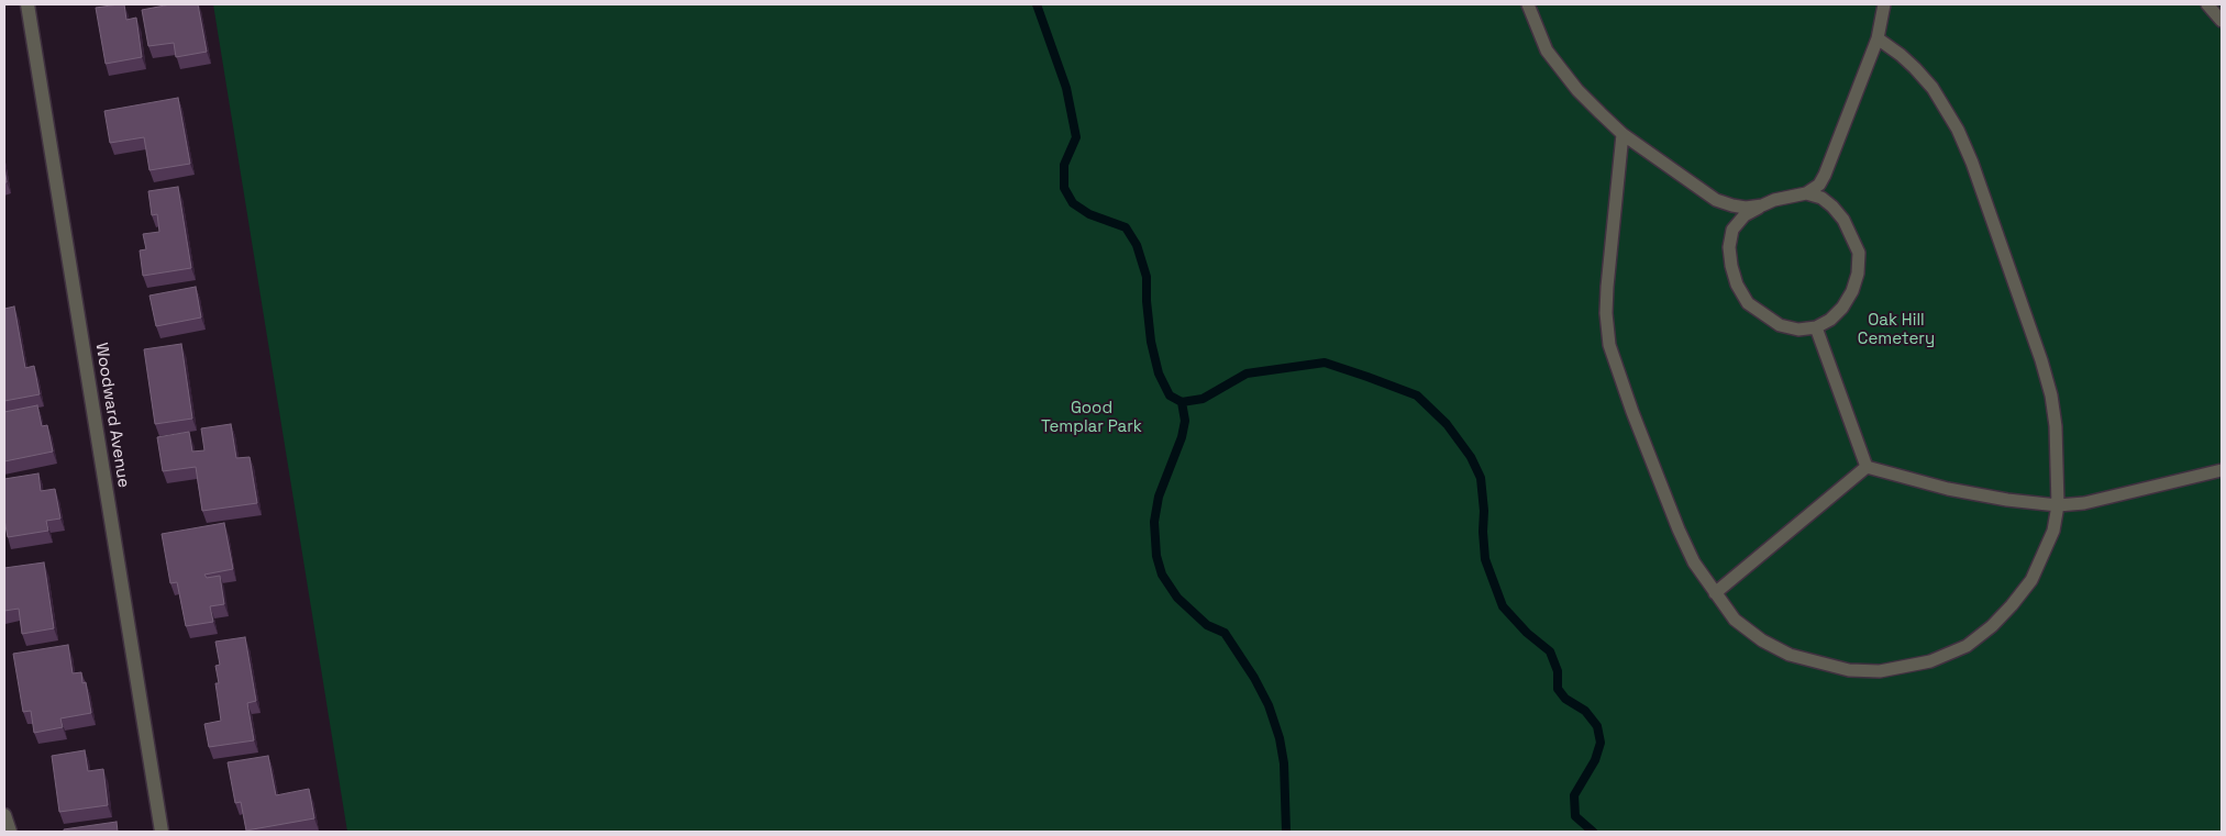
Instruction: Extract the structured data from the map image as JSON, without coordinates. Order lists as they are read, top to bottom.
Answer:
{
  "streets": {
    "street": ["Woodward Avenue"]
  },
  "parks": ["Oak Hill Cemetery", "Good Templar Park"]
}
